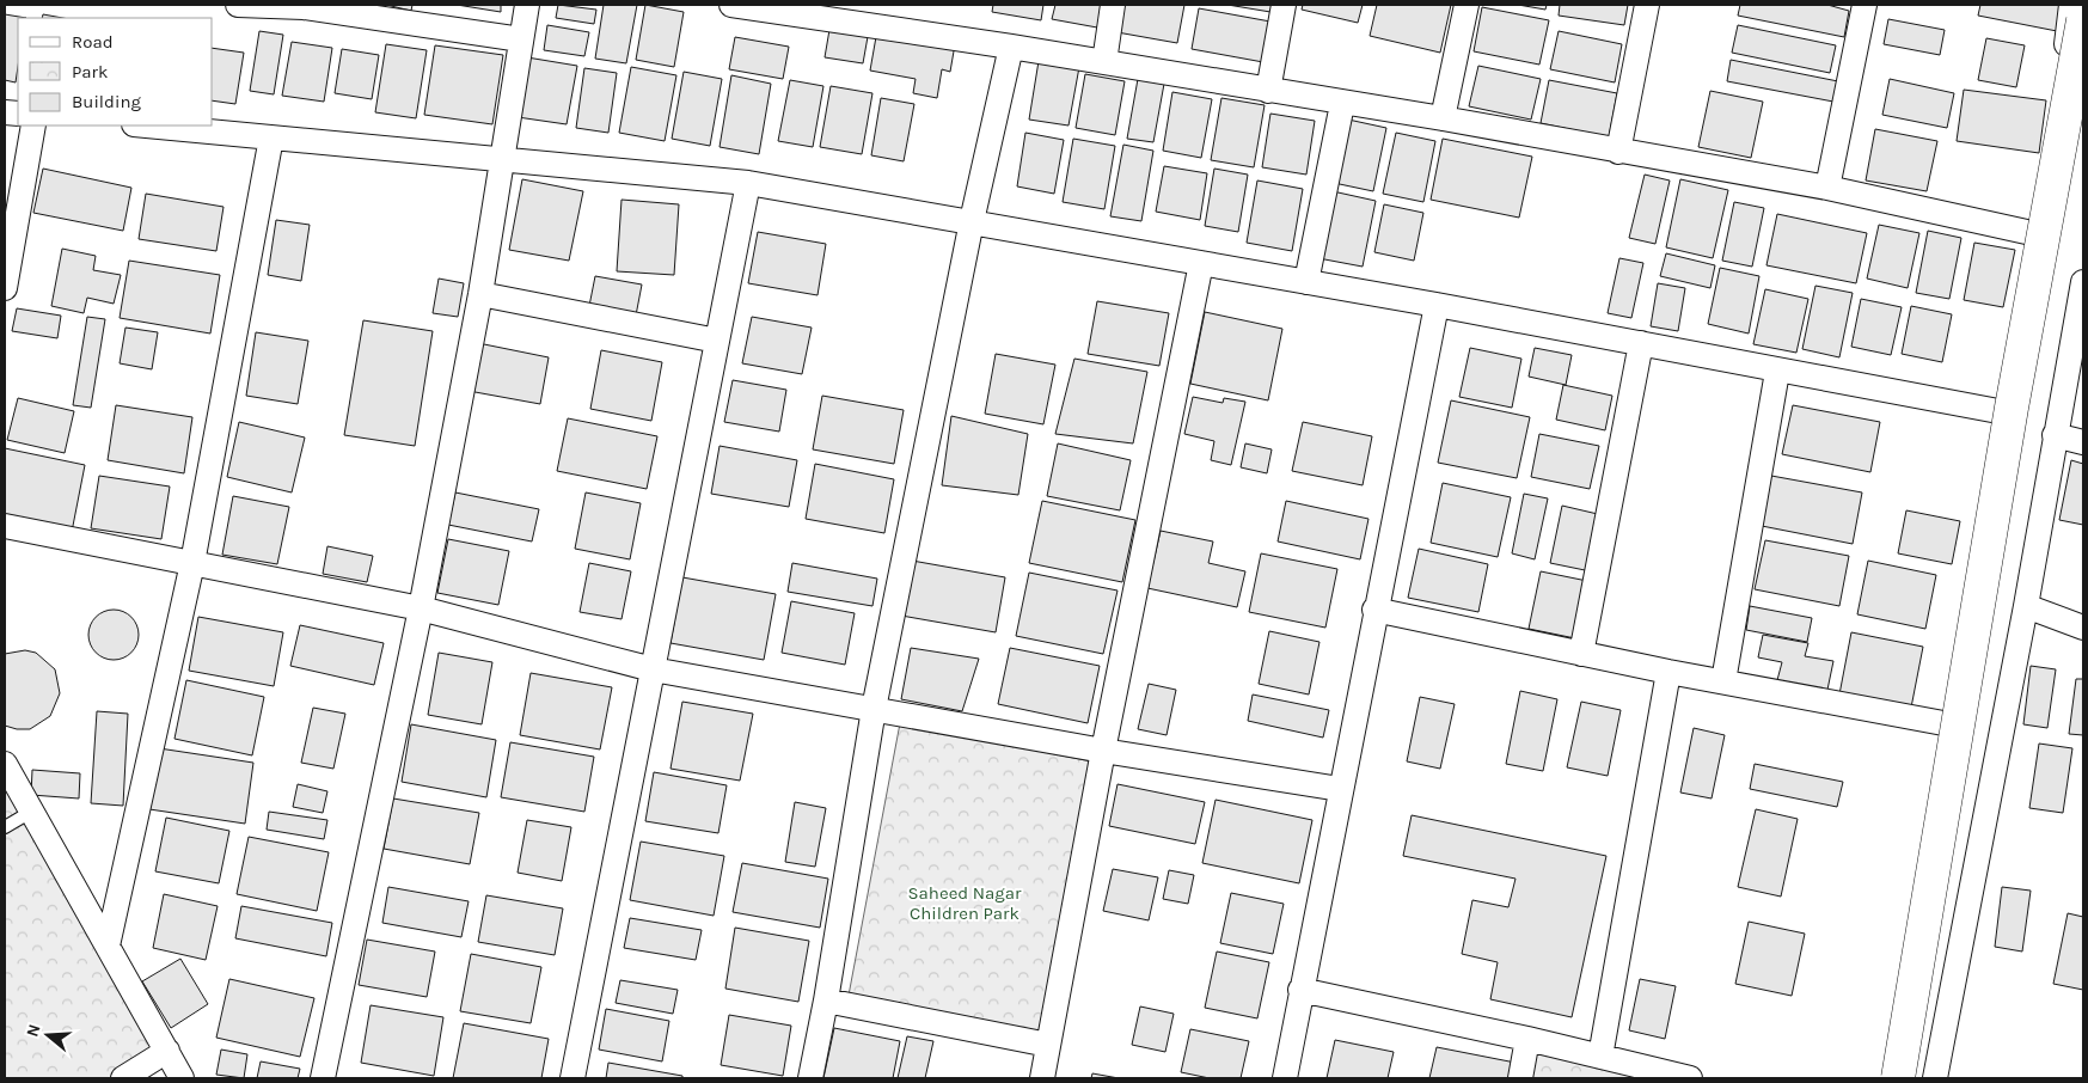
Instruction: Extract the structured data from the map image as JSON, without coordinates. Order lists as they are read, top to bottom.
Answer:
{
  "parks": ["Saheed Nagar Children Park"],
  "legend": ["Road", "Park", "Building"],
  "north": "left"
}
